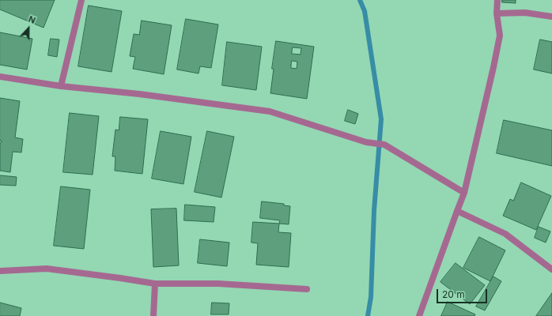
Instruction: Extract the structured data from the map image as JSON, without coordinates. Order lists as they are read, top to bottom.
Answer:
{
  "scale_bar": "20 m",
  "north": "top"
}
